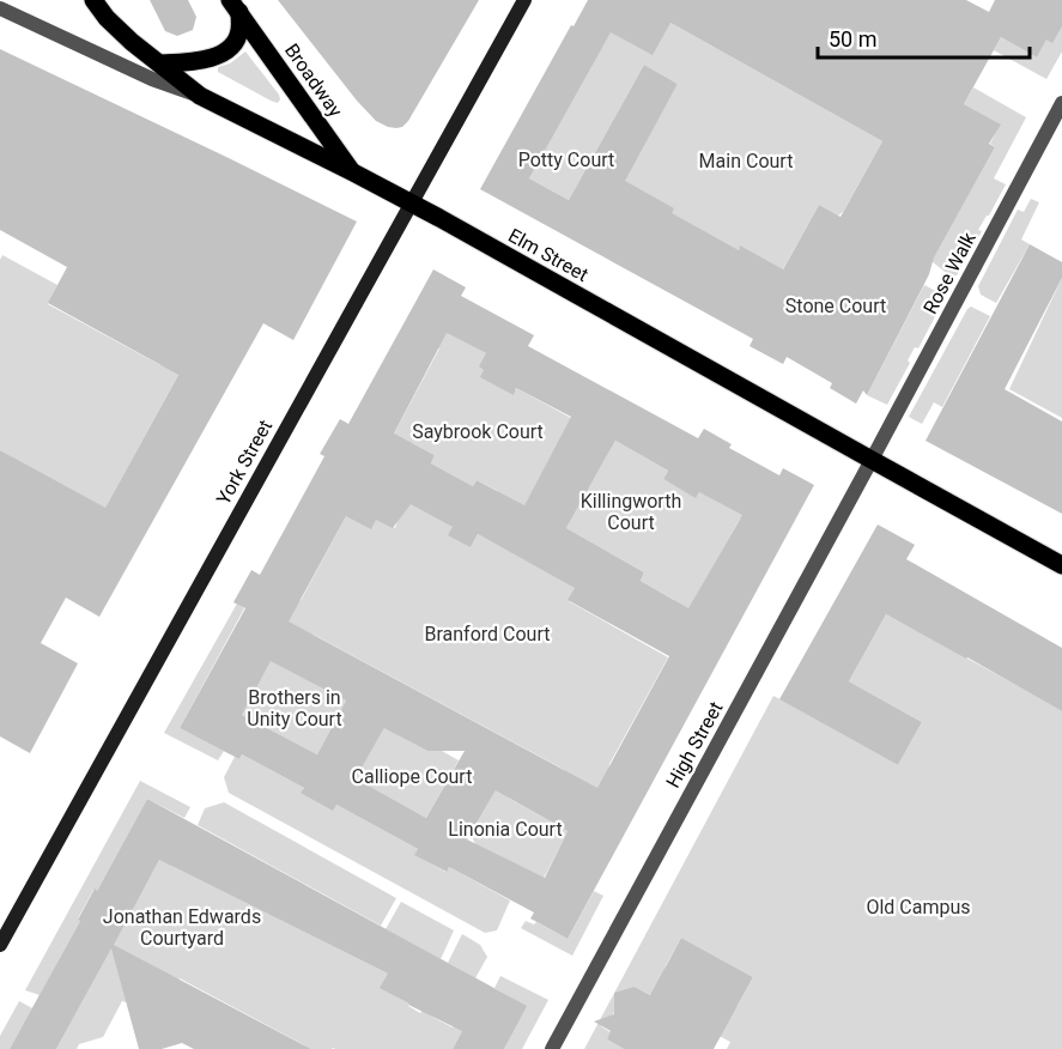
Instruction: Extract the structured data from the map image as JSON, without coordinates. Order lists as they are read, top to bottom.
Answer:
{
  "streets": {
    "main road": ["Broadway", "Elm Street", "York Street"],
    "street": ["Rose Walk", "High Street"]
  },
  "crossings": [
    ["Broadway", "Elm Street"],
    ["Elm Street", "Rose Walk"],
    ["Elm Street", "York Street"],
    ["Elm Street", "High Street"],
    ["Rose Walk", "High Street"]
  ],
  "parks": [
    "Potty Court",
    "Main Court",
    "Stone Court",
    "Saybrook Court",
    "Killingworth Court",
    "Branford Court",
    "Brothers in Unity Court",
    "Calliope Court",
    "Linonia Court",
    "Old Campus",
    "Jonathan Edwards Courtyard"
  ],
  "scale_bar": "50 m"
}
